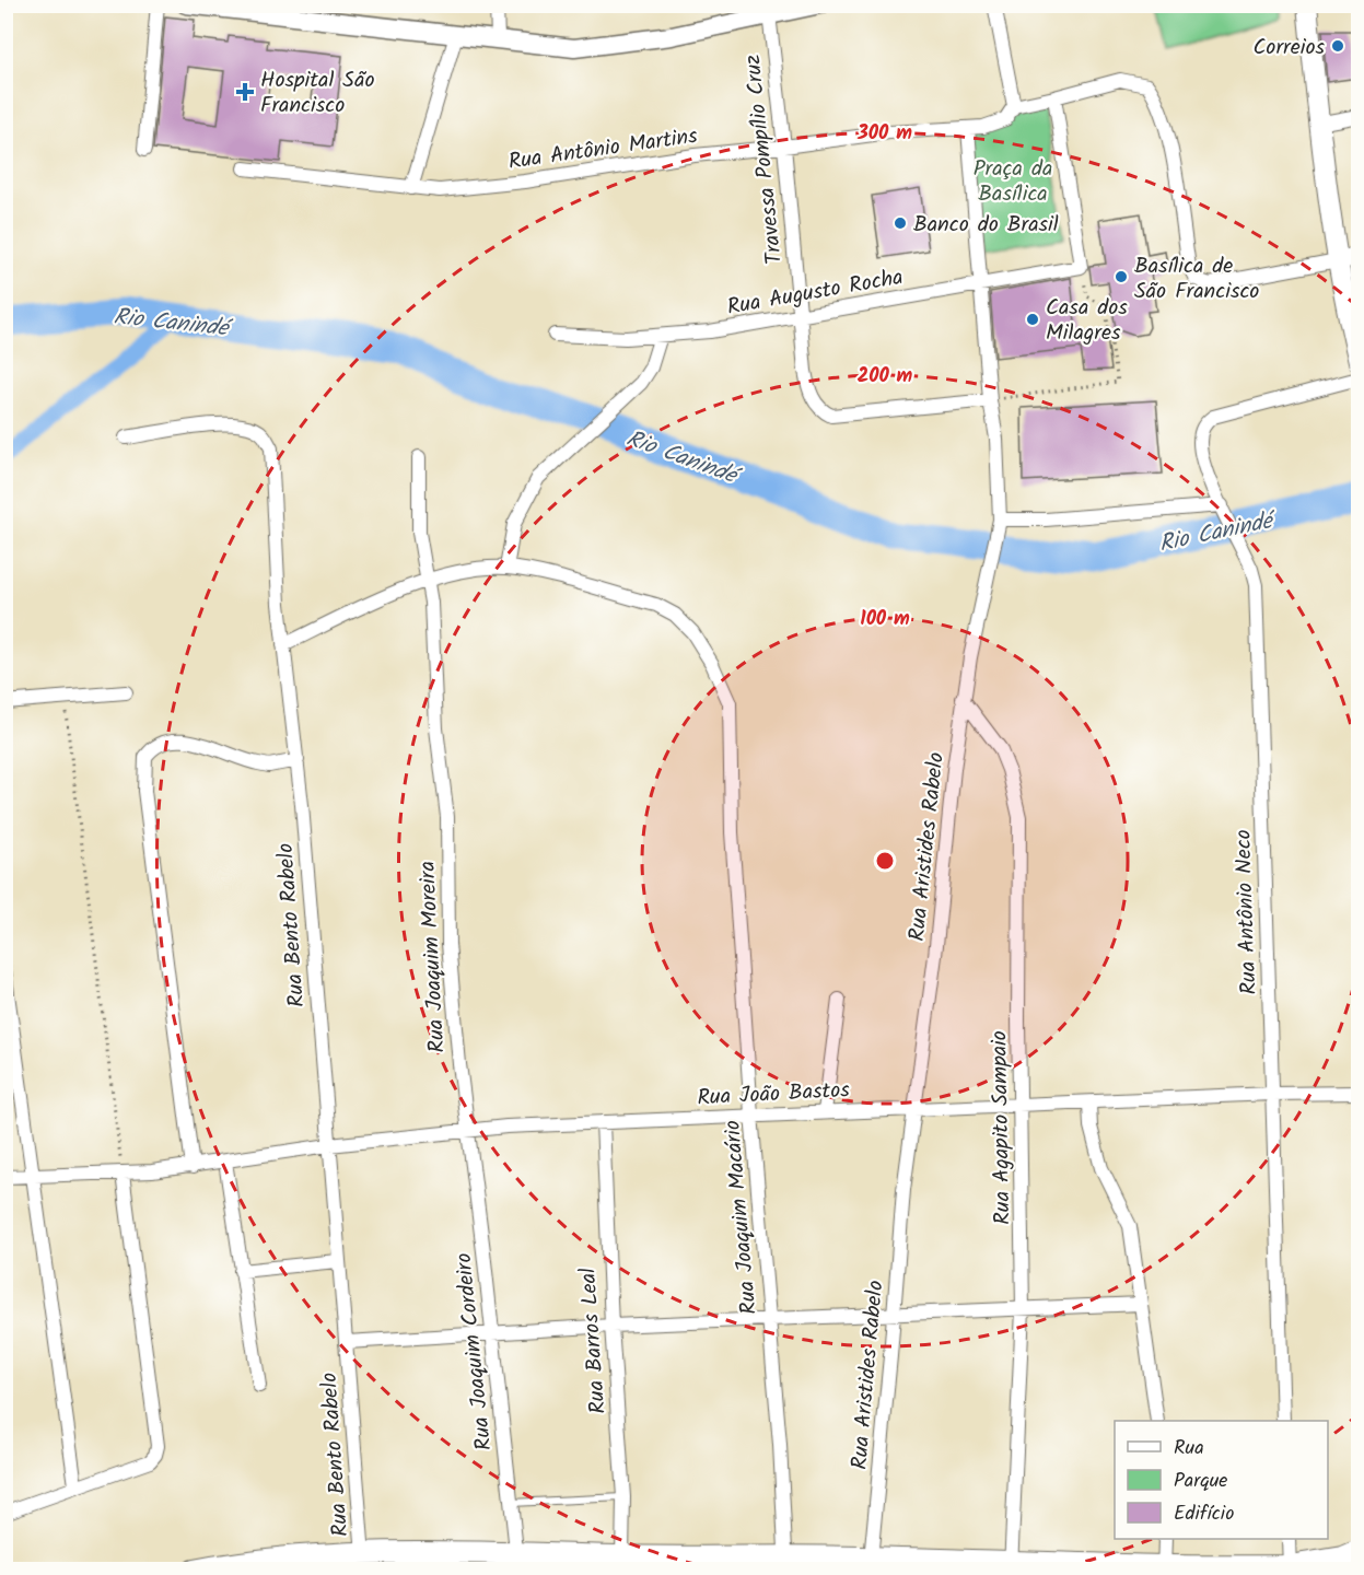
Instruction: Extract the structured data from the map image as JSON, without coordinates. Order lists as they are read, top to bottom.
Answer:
{
  "streets": {
    "street": [
      "Rua Antônio Martins",
      "Travessa Pompílio Cruz",
      "Rua Augusto Rocha",
      "Rua Aristides Rabelo",
      "Rua Antônio Neco",
      "Rua Bento Rabelo",
      "Rua Joaquim Moreira",
      "Rua João Bastos",
      "Rua Agapito Sampaio",
      "Rua Joaquim Macário",
      "Rua Barros Leal",
      "Rua Joaquim Cordeiro"
    ]
  },
  "crossings": [
    ["Rua Antônio Martins", "Travessa Pompílio Cruz"],
    ["Rua Antônio Martins", "Rua Aristides Rabelo"],
    ["Travessa Pompílio Cruz", "Rua Augusto Rocha"],
    ["Travessa Pompílio Cruz", "Rua Aristides Rabelo"],
    ["Rua Augusto Rocha", "Rua Aristides Rabelo"],
    ["Rua Aristides Rabelo", "Rua João Bastos"],
    ["Rua Aristides Rabelo", "Rua Agapito Sampaio"],
    ["Rua Antônio Neco", "Rua João Bastos"],
    ["Rua Bento Rabelo", "Rua João Bastos"],
    ["Rua Joaquim Moreira", "Rua João Bastos"],
    ["Rua Joaquim Moreira", "Rua Joaquim Cordeiro"],
    ["Rua João Bastos", "Rua Agapito Sampaio"],
    ["Rua João Bastos", "Rua Joaquim Macário"],
    ["Rua João Bastos", "Rua Barros Leal"],
    ["Rua João Bastos", "Rua Joaquim Cordeiro"]
  ],
  "water": ["Rio Canindé"],
  "parks": ["Praça da Basílica"],
  "places": {
    "other": [
      "Correios",
      "Banco do Brasil",
      "Basílica de São Francisco",
      "Casa dos Milagres"
    ],
    "health": ["Hospital São Francisco"]
  },
  "legend": ["Rua", "Parque", "Edifício"],
  "rings": ["300 m", "200 m", "100 m"]
}
